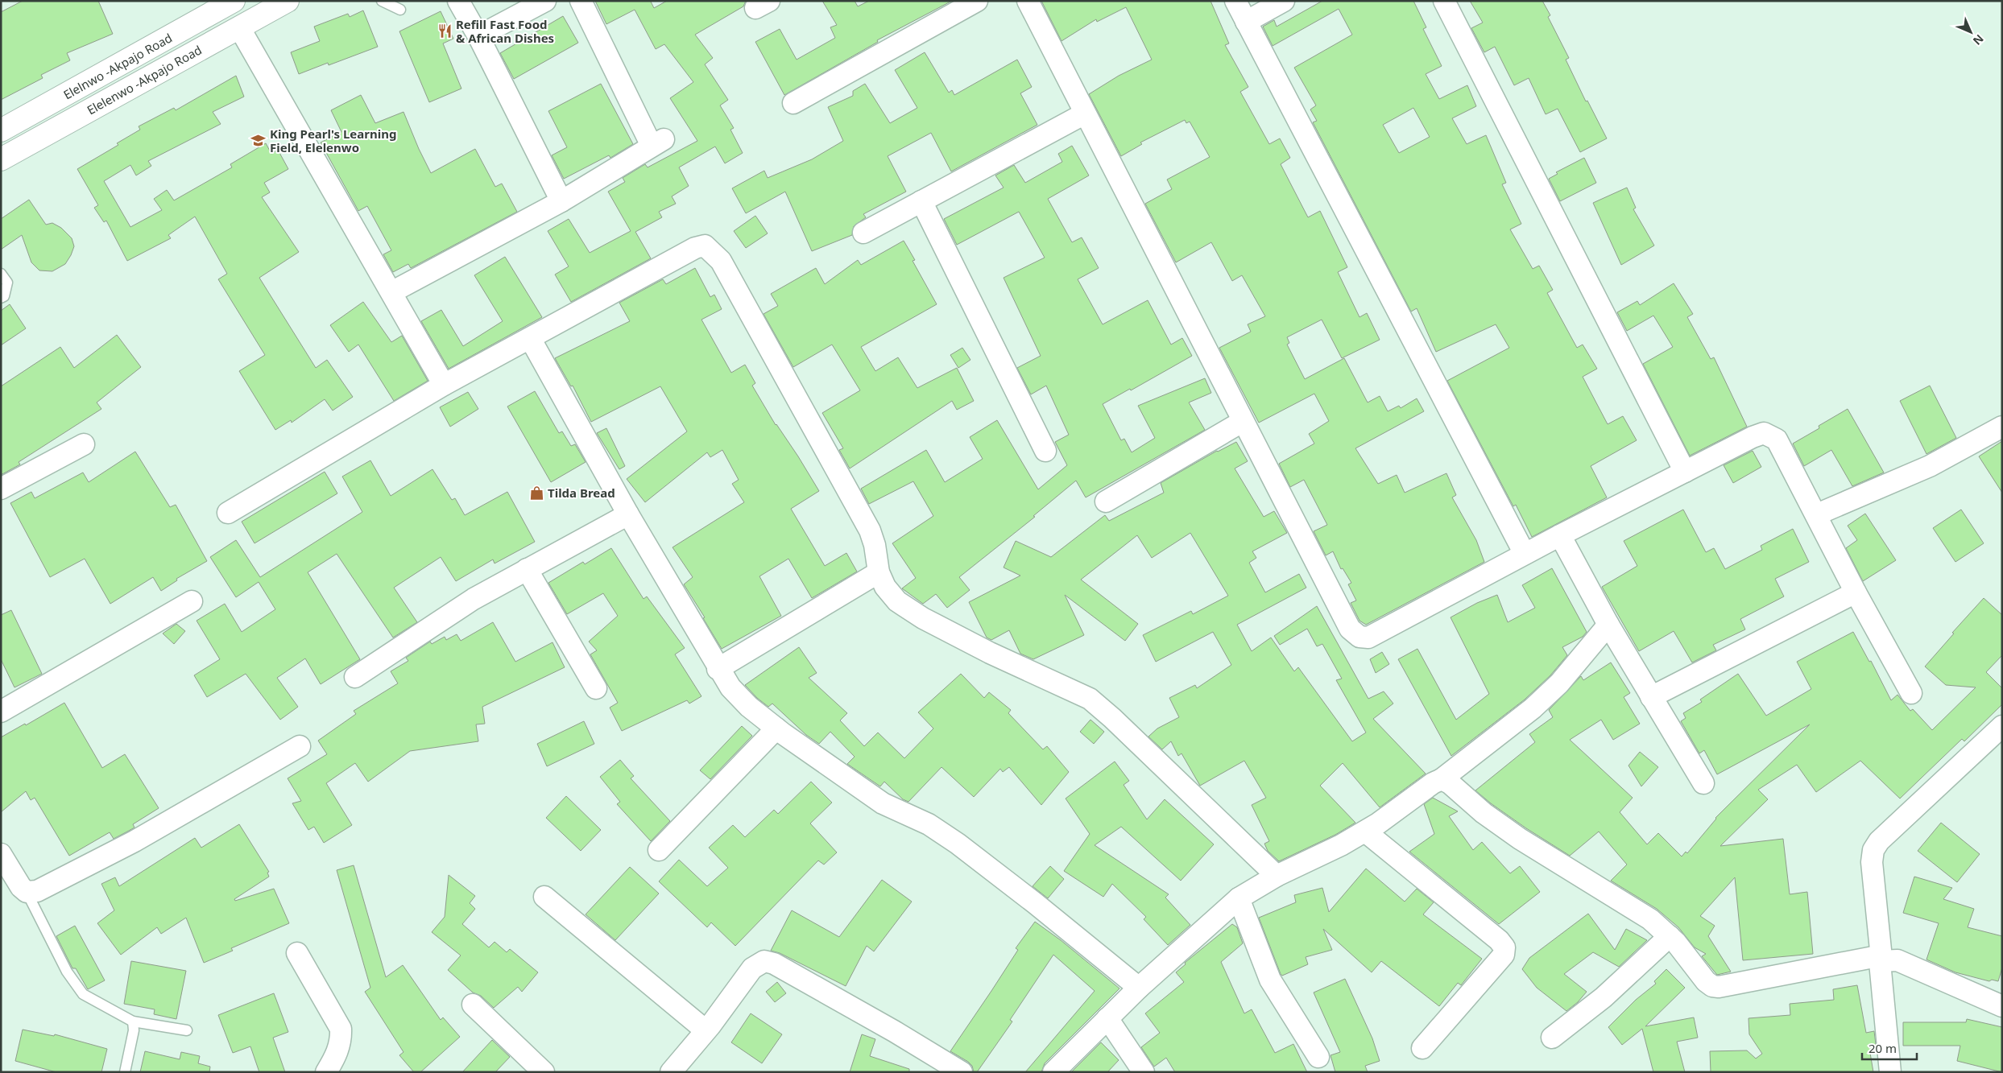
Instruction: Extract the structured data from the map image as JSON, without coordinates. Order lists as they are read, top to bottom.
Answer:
{
  "streets": {
    "main road": ["Elelnwo -Akpajo Road", "Elelenwo -Akpajo Road"]
  },
  "places": {
    "restaurant": ["Refill Fast Food & African Dishes"],
    "school or university": ["King Pearl's Learning Field, Elelenwo"],
    "shop": ["Tilda Bread"]
  },
  "scale_bar": "20 m",
  "north": "bottom right"
}
